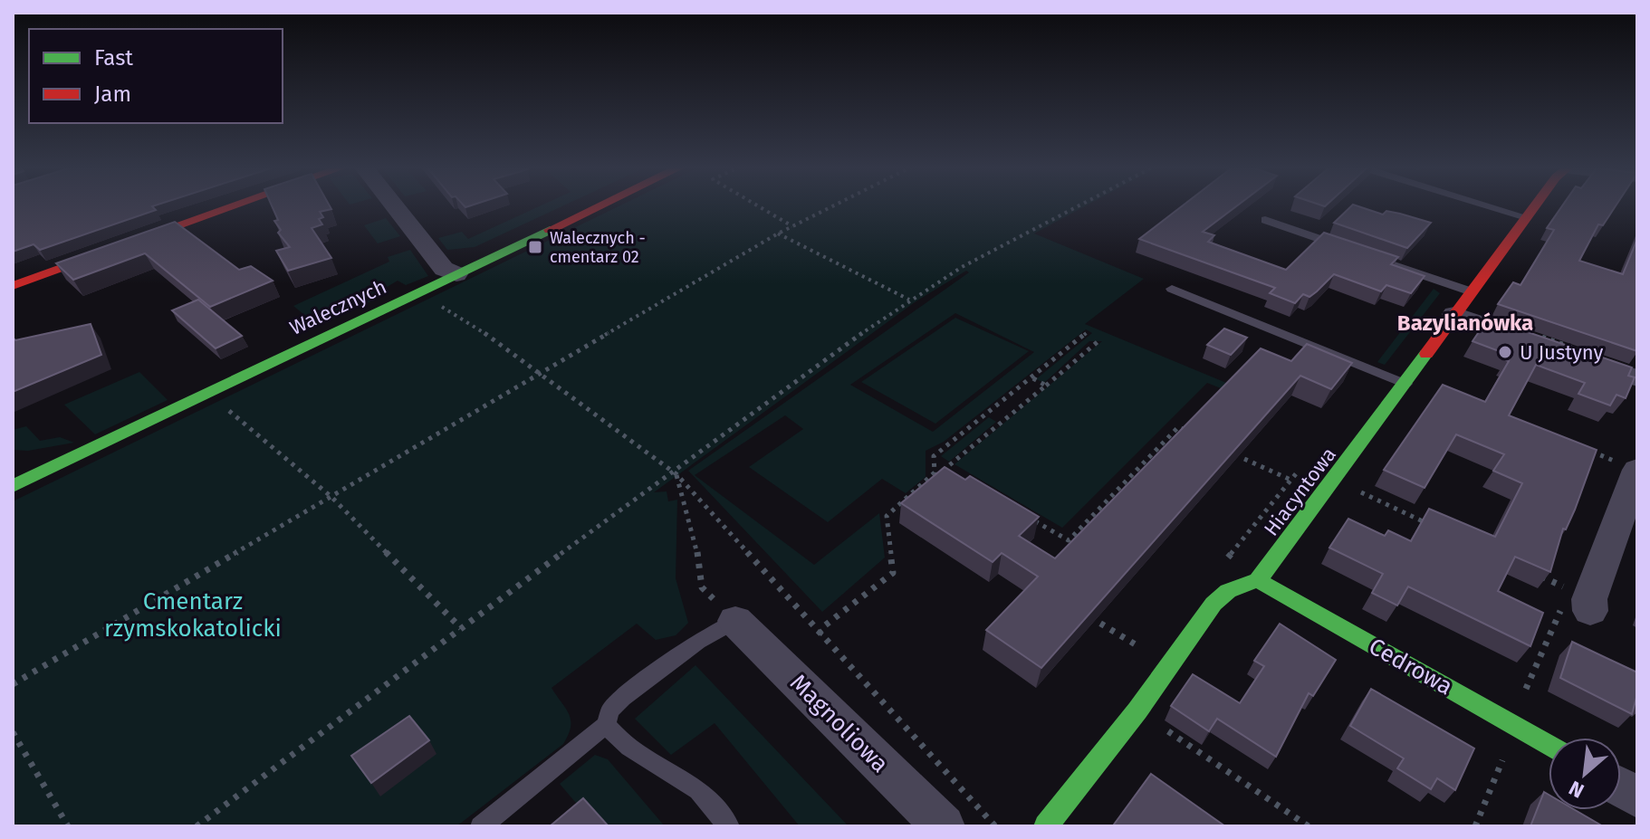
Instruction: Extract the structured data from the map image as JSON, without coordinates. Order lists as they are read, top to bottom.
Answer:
{
  "streets": {
    "street": [
      "Walecznych",
      "Hiacyntowa",
      "Cedrowa",
      "Magnoliowa"
    ]
  },
  "crossings": [
    ["Hiacyntowa", "Cedrowa"]
  ],
  "districts": ["Bazylianówka"],
  "parks": ["Cmentarz rzymskokatolicki"],
  "places": {
    "transit": ["Walecznych - cmentarz 02"],
    "other": ["U Justyny"]
  },
  "legend": ["Fast", "Jam"],
  "north": "bottom left"
}
